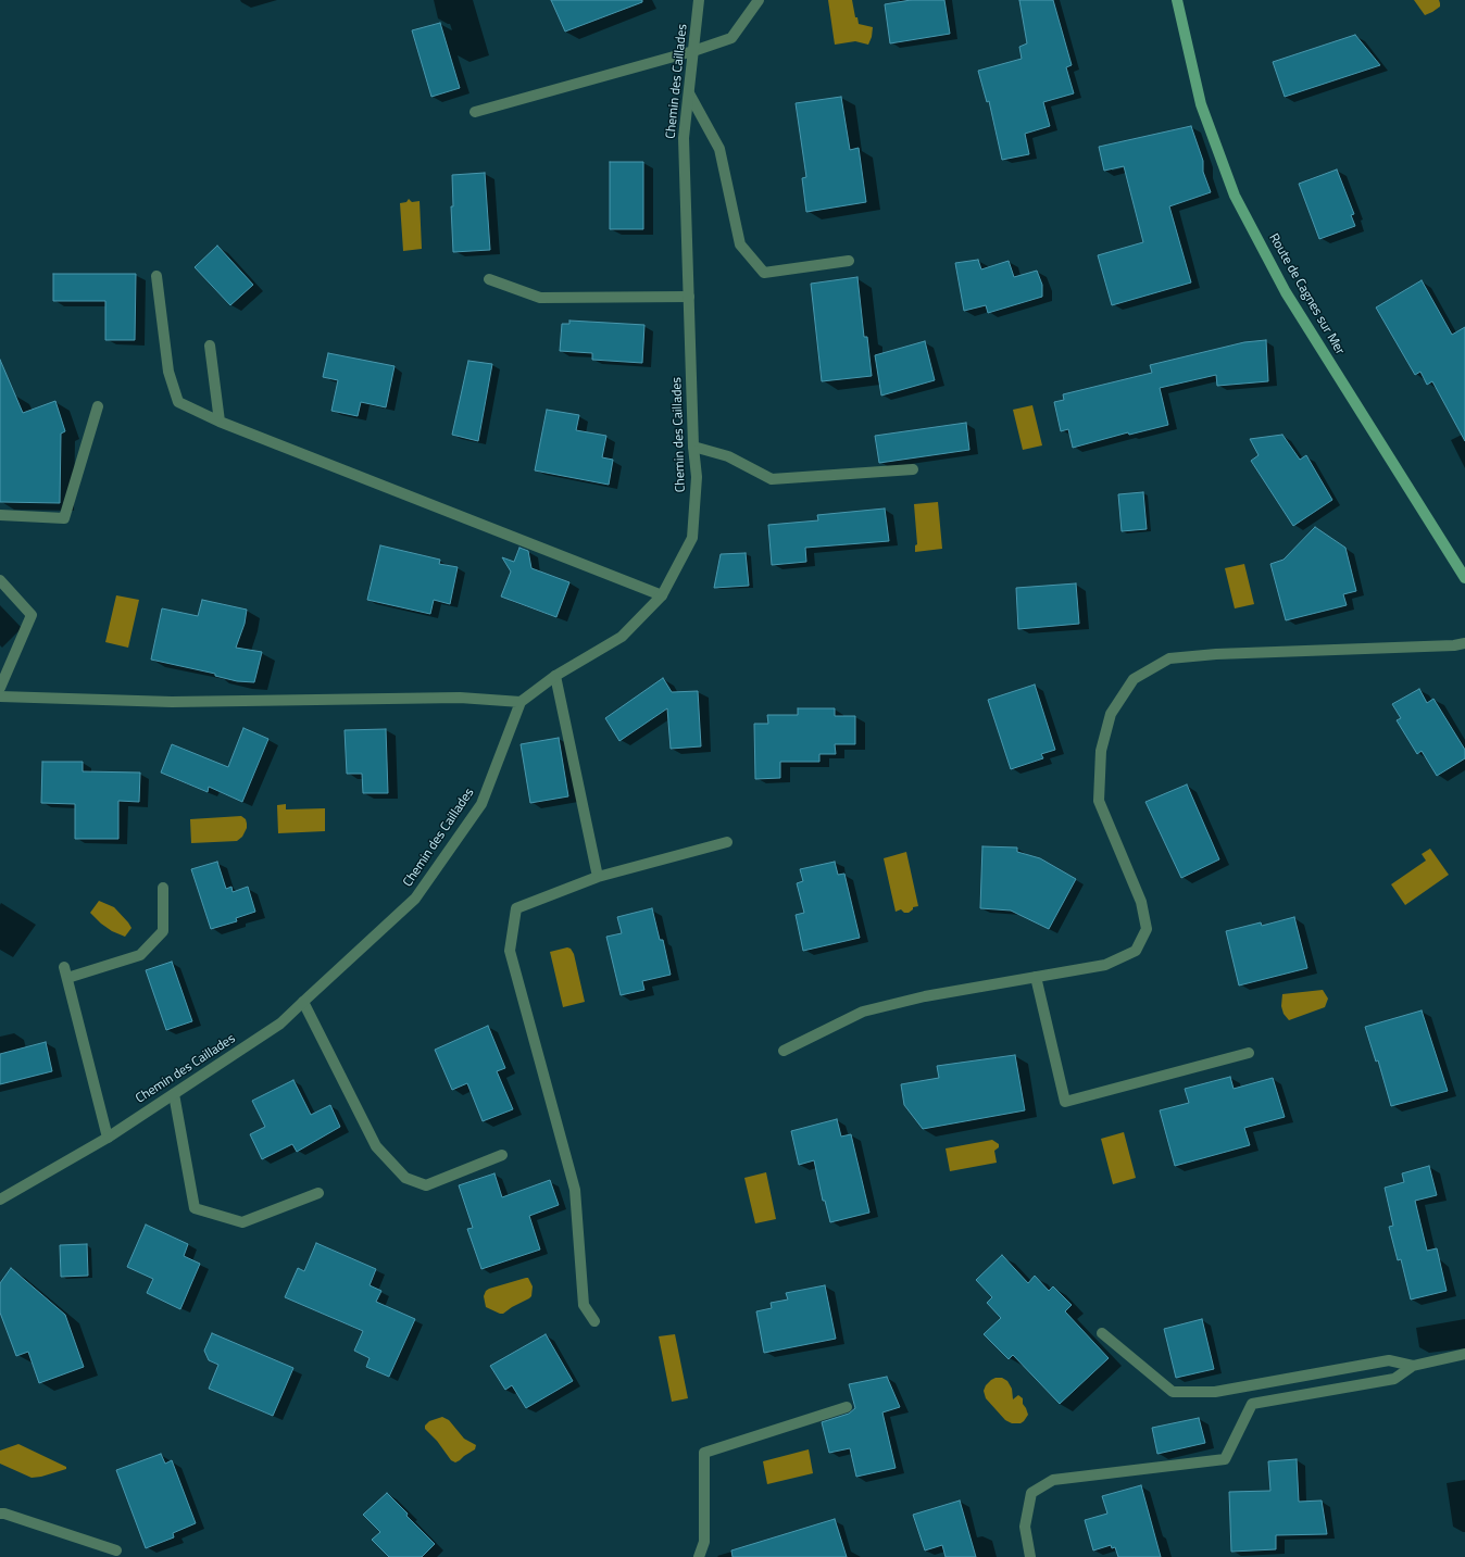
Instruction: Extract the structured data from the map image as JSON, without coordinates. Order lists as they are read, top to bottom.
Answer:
{
  "streets": {
    "main road": ["Route de Cagnes sur Mer"],
    "street": ["Chemin des Caillades"]
  }
}
